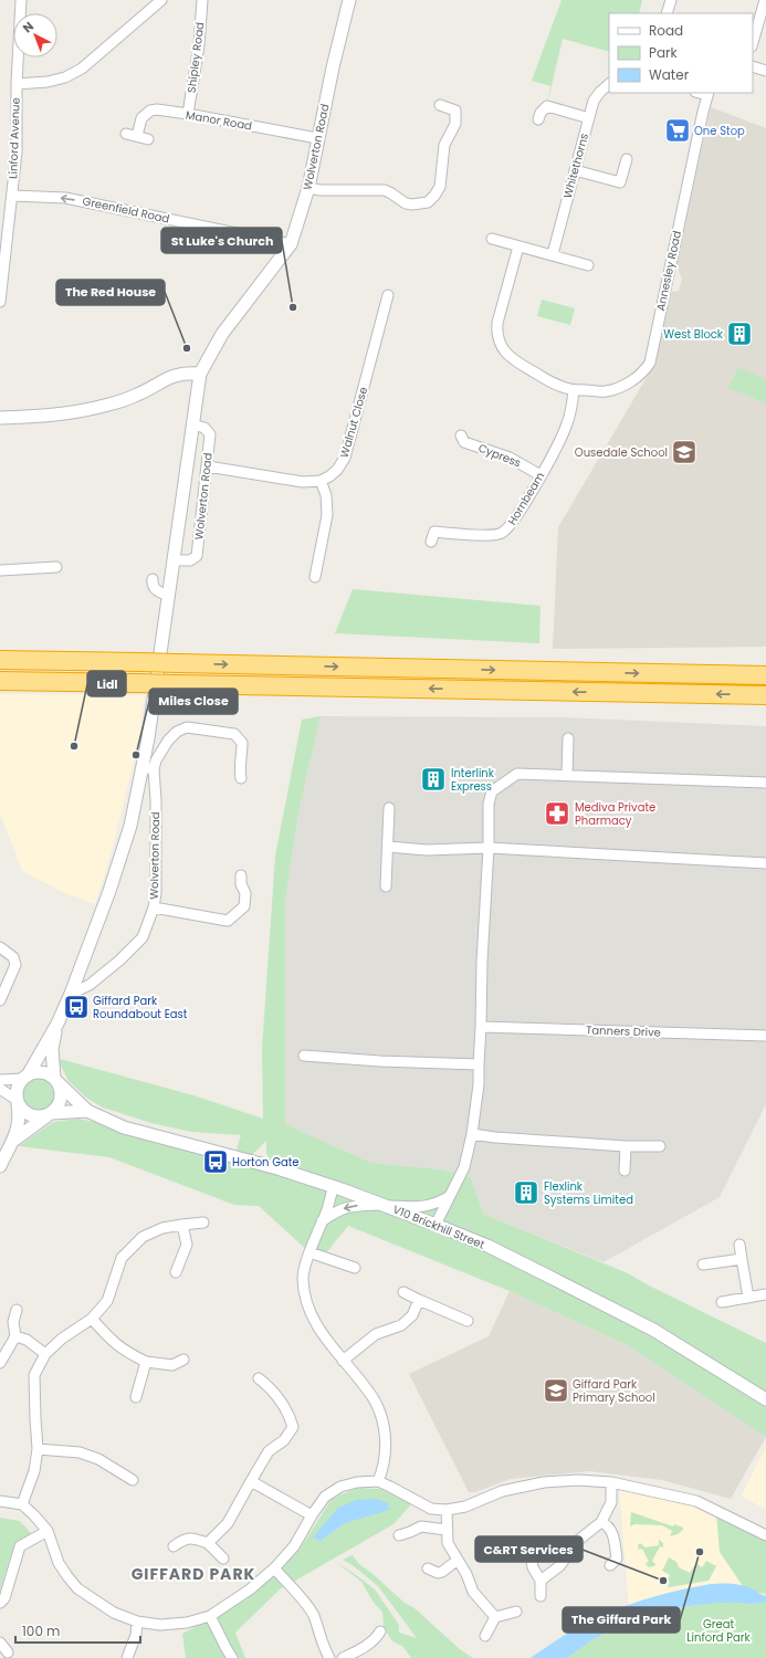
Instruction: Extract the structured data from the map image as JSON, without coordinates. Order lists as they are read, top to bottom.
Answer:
{
  "streets": {
    "street": [
      "Shipley Road",
      "Manor Road",
      "Linford Avenue",
      "Wolverton Road",
      "Whitethorns",
      "Greenfield Road",
      "Annesley Road",
      "Walnut Close",
      "Cypress",
      "Hornbeam",
      "Tanners Drive",
      "V10 Brickhill Street"
    ]
  },
  "crossings": [
    ["Shipley Road", "Manor Road"],
    ["Manor Road", "Wolverton Road"],
    ["Linford Avenue", "Greenfield Road"],
    ["Wolverton Road", "Greenfield Road"],
    ["Wolverton Road", "V10 Brickhill Street"],
    ["Annesley Road", "Hornbeam"],
    ["Cypress", "Hornbeam"]
  ],
  "one_way": ["Greenfield Road"],
  "districts": ["GIFFARD PARK"],
  "parks": ["Great Linford Park"],
  "places": {
    "supermarket": ["One Stop"],
    "other": [
      "St Luke's Church",
      "The Red House",
      "Lidl",
      "Miles Close",
      "The Giffard Park",
      "C&RT Services"
    ],
    "building": ["West Block", "Interlink Express", "Flexlink Systems Limited"],
    "school or university": ["Ousedale School", "Giffard Park Primary School"],
    "pharmacy": ["Mediva Private Pharmacy"],
    "bus stop": ["Giffard Park Roundabout East", "Horton Gate"]
  },
  "legend": ["Road", "Park", "Water"],
  "scale_bar": "100 m",
  "north": "top left"
}
